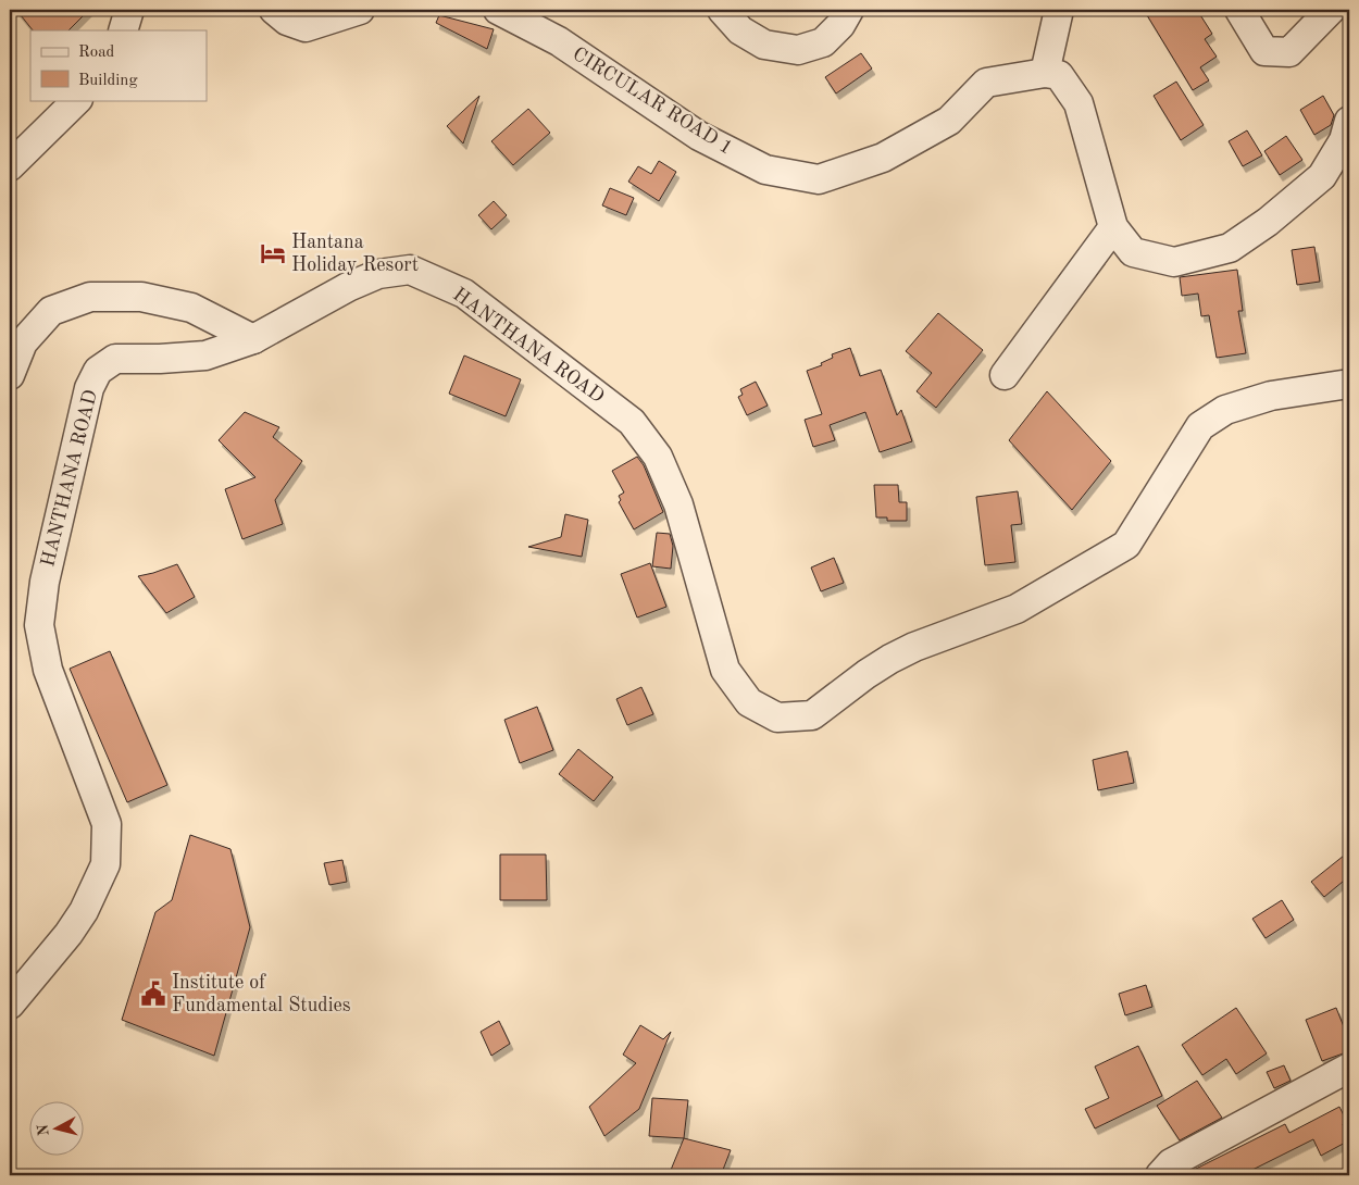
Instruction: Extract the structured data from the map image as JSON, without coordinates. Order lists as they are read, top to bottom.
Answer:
{
  "streets": {
    "street": ["CIRCULAR ROAD 1", "HANTHANA ROAD"]
  },
  "places": {
    "hotel": ["Hantana Holiday Resort"],
    "public building": ["Institute of Fundamental Studies"]
  },
  "legend": ["Road", "Building"],
  "north": "left"
}
